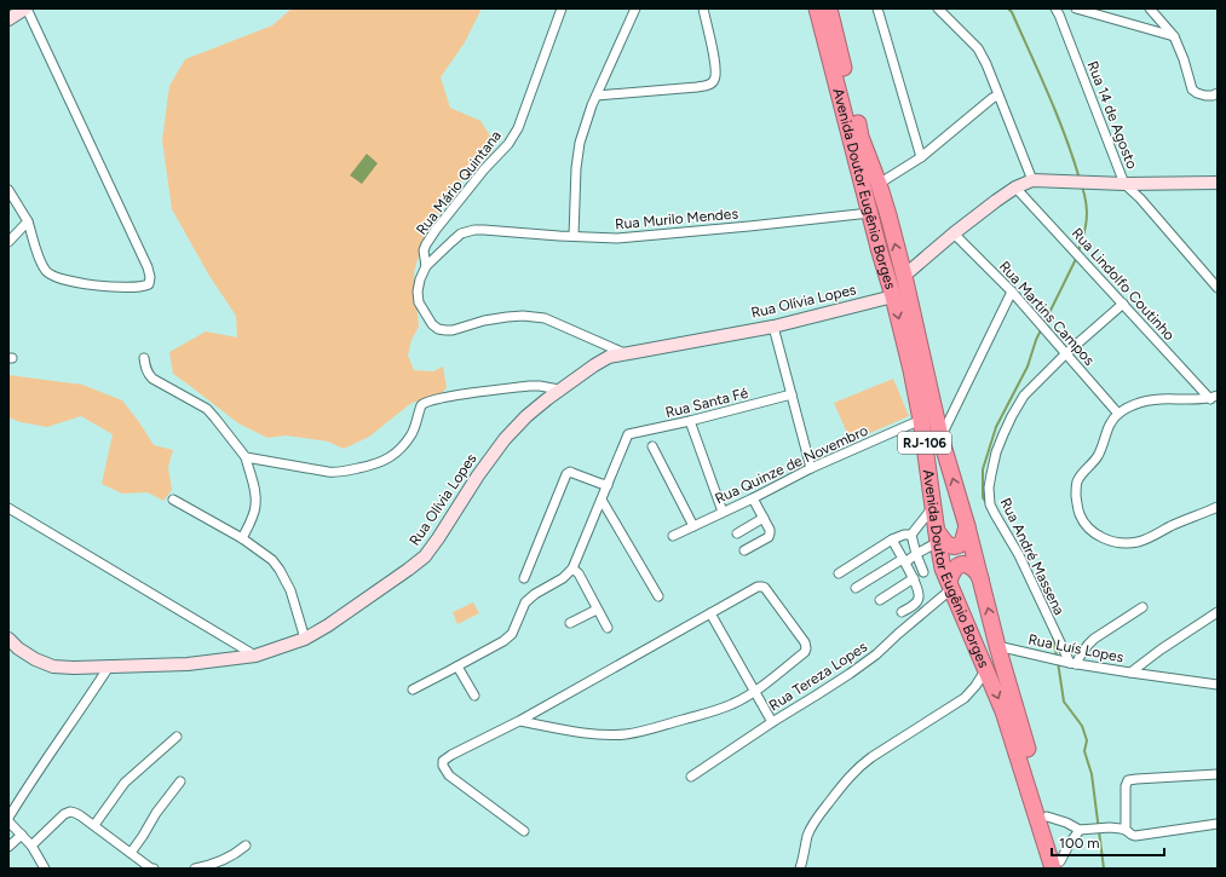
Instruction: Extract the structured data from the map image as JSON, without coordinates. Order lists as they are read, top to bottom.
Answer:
{
  "streets": {
    "highway": ["Avenida Doutor Eugênio Borges", "RJ-106"],
    "street": [
      "Rua 14 de Agosto",
      "Rua Mário Quintana",
      "Rua Murilo Mendes",
      "Rua Lindolfo Coutinho",
      "Rua Olívia Lopes",
      "Rua Martins Campos",
      "Rua Santa Fé",
      "Rua Quinze de Novembro",
      "Rua André Massena",
      "Rua Luís Lopes",
      "Rua Tereza Lopes"
    ]
  },
  "crossings": [
    ["Rua Mário Quintana", "Rua Murilo Mendes"],
    ["Avenida Doutor Eugênio Borges", "Rua Murilo Mendes"],
    ["Avenida Doutor Eugênio Borges", "Rua Olívia Lopes"],
    ["Avenida Doutor Eugênio Borges", "Rua Quinze de Novembro"],
    ["Avenida Doutor Eugênio Borges", "Rua Luís Lopes"],
    ["Avenida Doutor Eugênio Borges", "Rua Tereza Lopes"],
    ["Rua Lindolfo Coutinho", "Rua André Massena"],
    ["Rua Martins Campos", "Rua André Massena"],
    ["Rua André Massena", "Rua Luís Lopes"]
  ],
  "scale_bar": "100 m"
}
